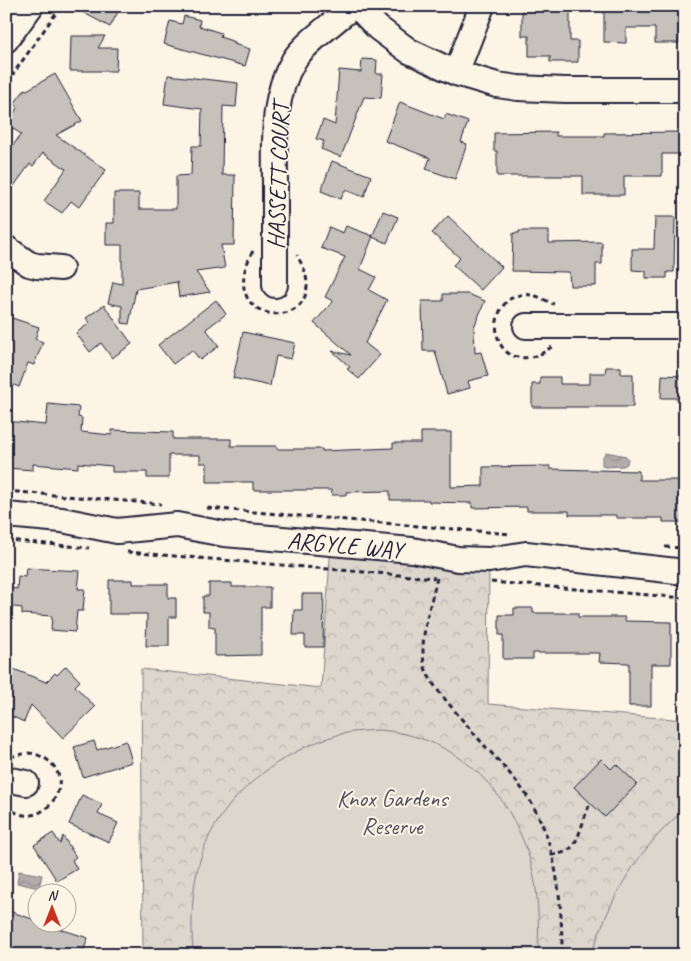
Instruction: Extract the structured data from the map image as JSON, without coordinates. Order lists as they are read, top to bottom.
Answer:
{
  "streets": {
    "street": ["HASSETT COURT", "ARGYLE WAY"]
  },
  "parks": ["Knox Gardens Reserve"],
  "north": "top"
}
